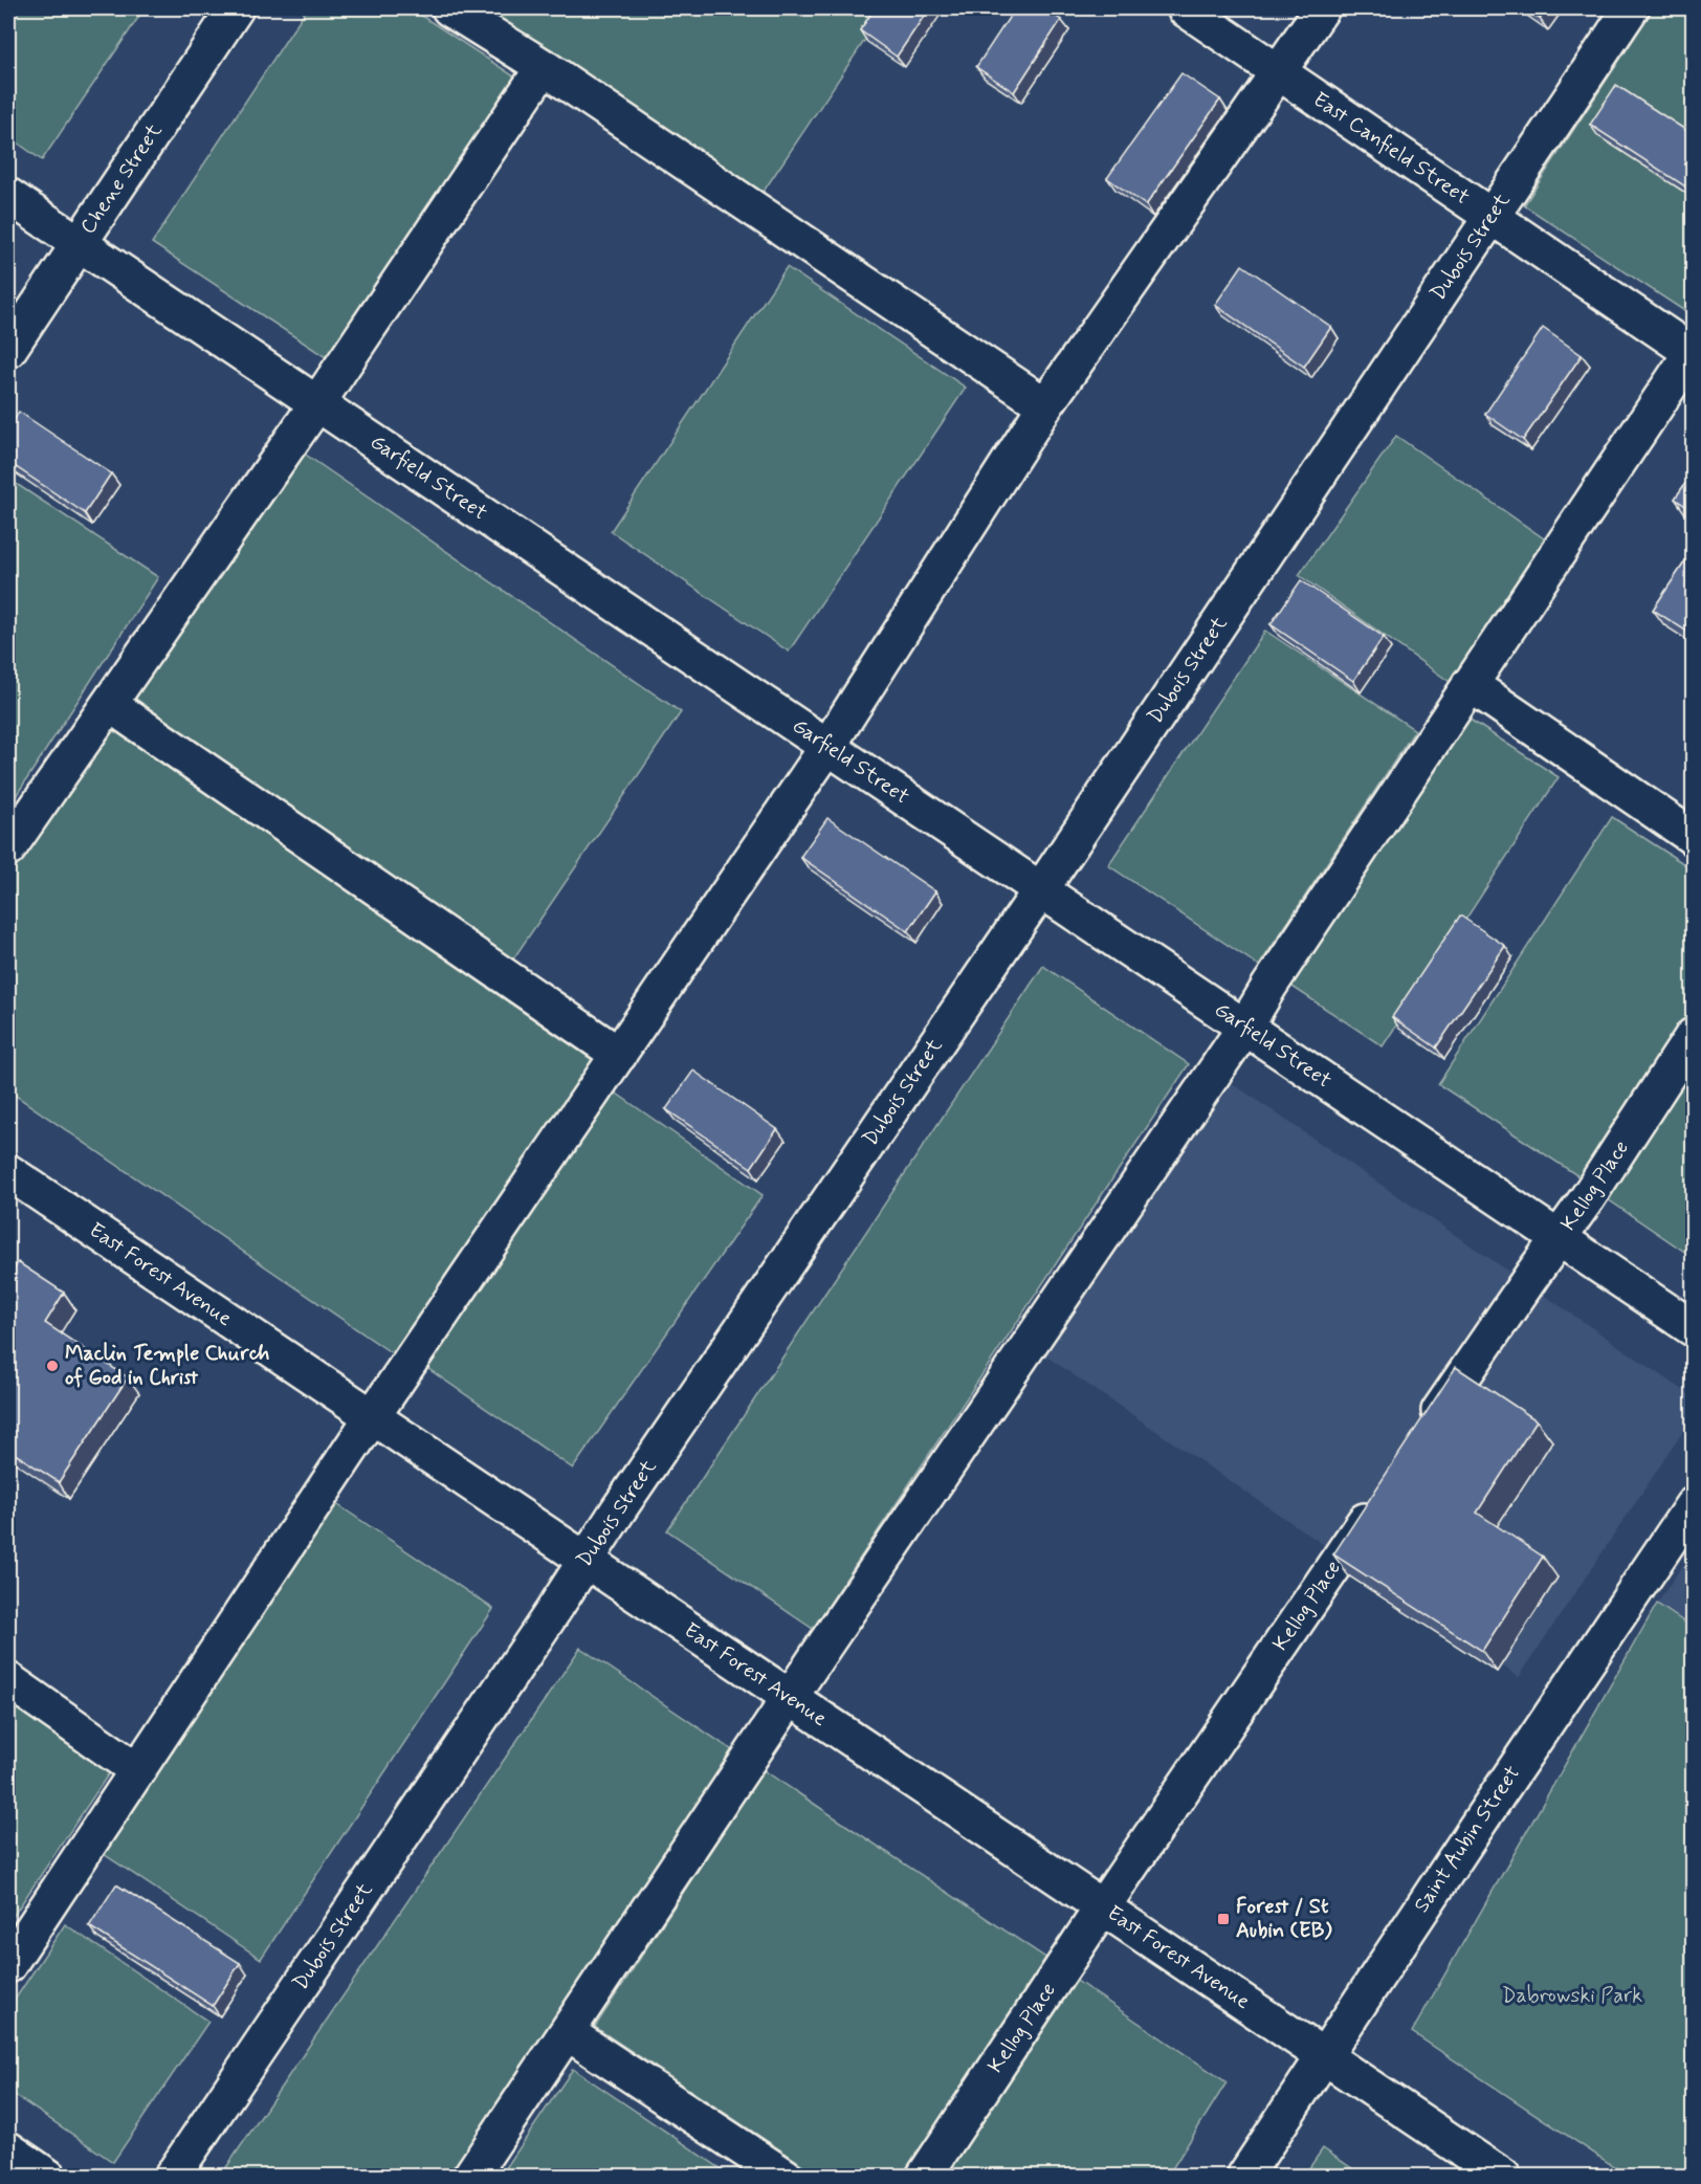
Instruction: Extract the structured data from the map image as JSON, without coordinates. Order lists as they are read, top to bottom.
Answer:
{
  "streets": {
    "street": [
      "East Canfield Street",
      "Chene Street",
      "Dubois Street",
      "Garfield Street",
      "Kellog Place",
      "East Forest Avenue",
      "Saint Aubin Street"
    ]
  },
  "crossings": [
    ["East Canfield Street", "Dubois Street"],
    ["Chene Street", "Garfield Street"],
    ["Dubois Street", "Garfield Street"],
    ["Dubois Street", "East Forest Avenue"],
    ["Garfield Street", "Kellog Place"],
    ["Kellog Place", "East Forest Avenue"],
    ["East Forest Avenue", "Saint Aubin Street"]
  ],
  "parks": ["Dabrowski Park"],
  "places": {
    "other": ["Maclin Temple Church of God in Christ"],
    "transit": ["Forest / St Aubin (EB)"]
  }
}
